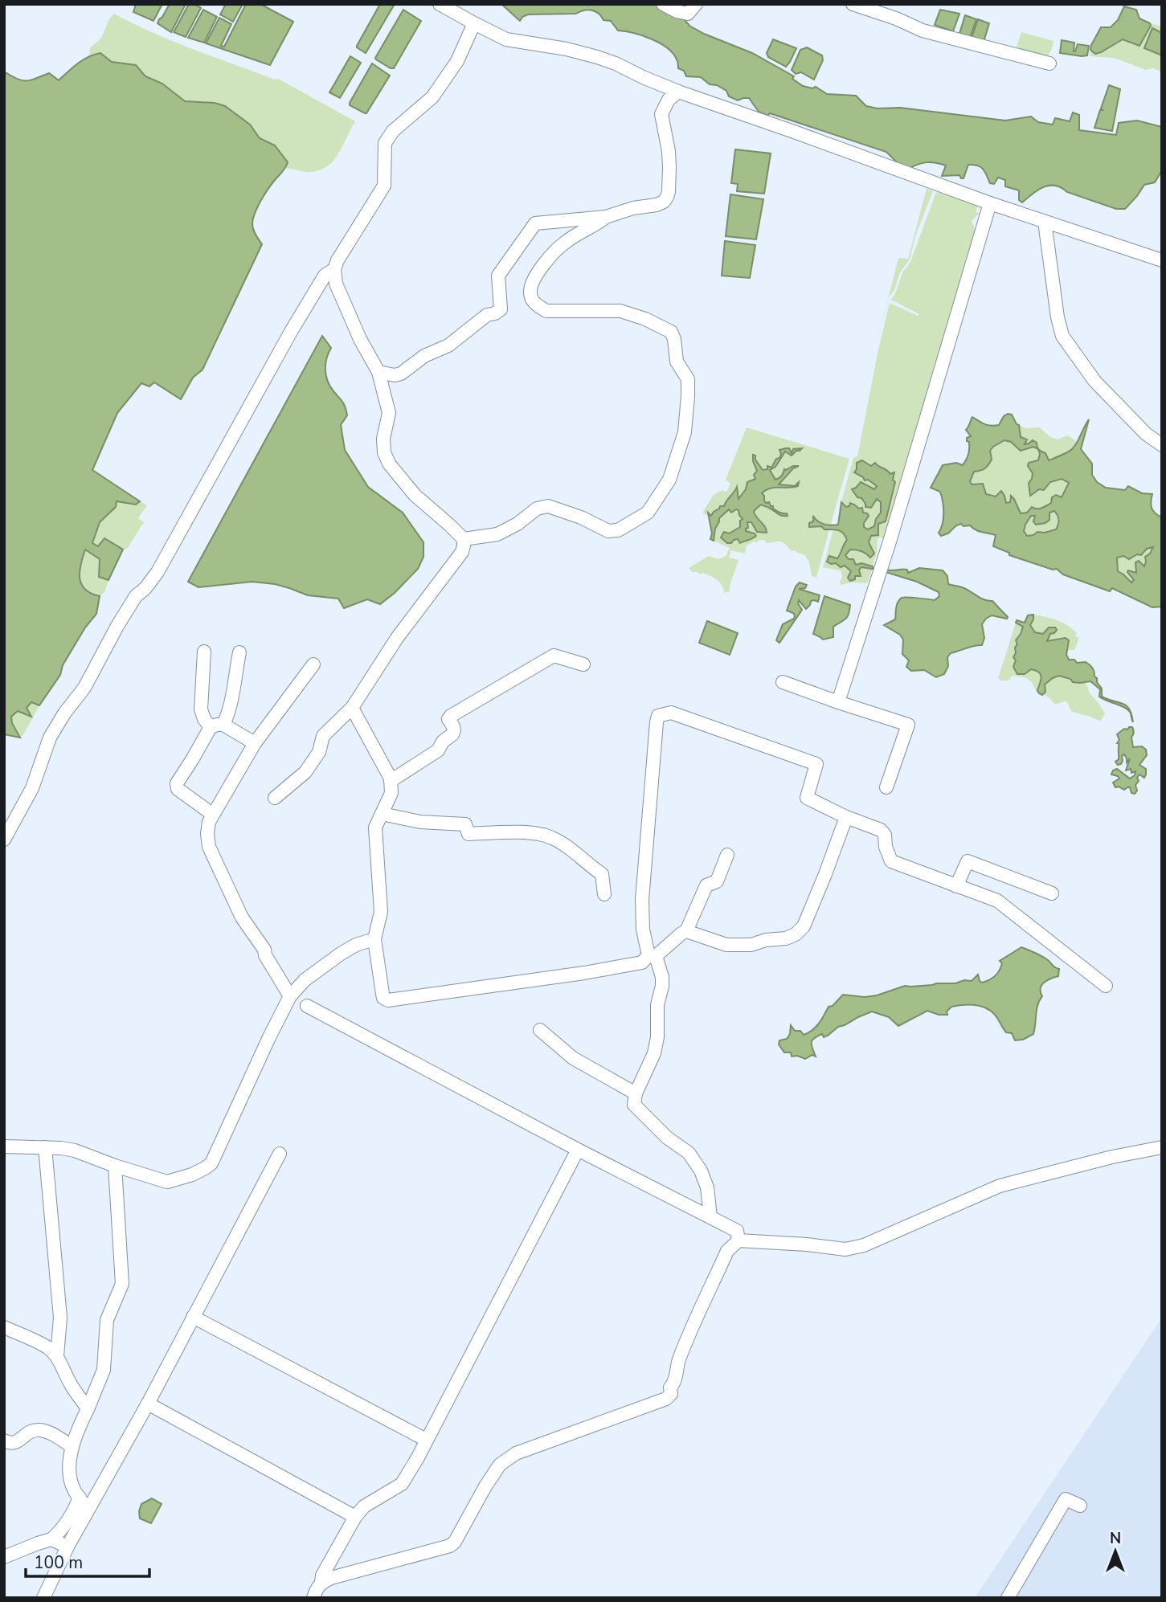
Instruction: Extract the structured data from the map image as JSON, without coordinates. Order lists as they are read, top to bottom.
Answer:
{
  "scale_bar": "100 m",
  "north": "top"
}
